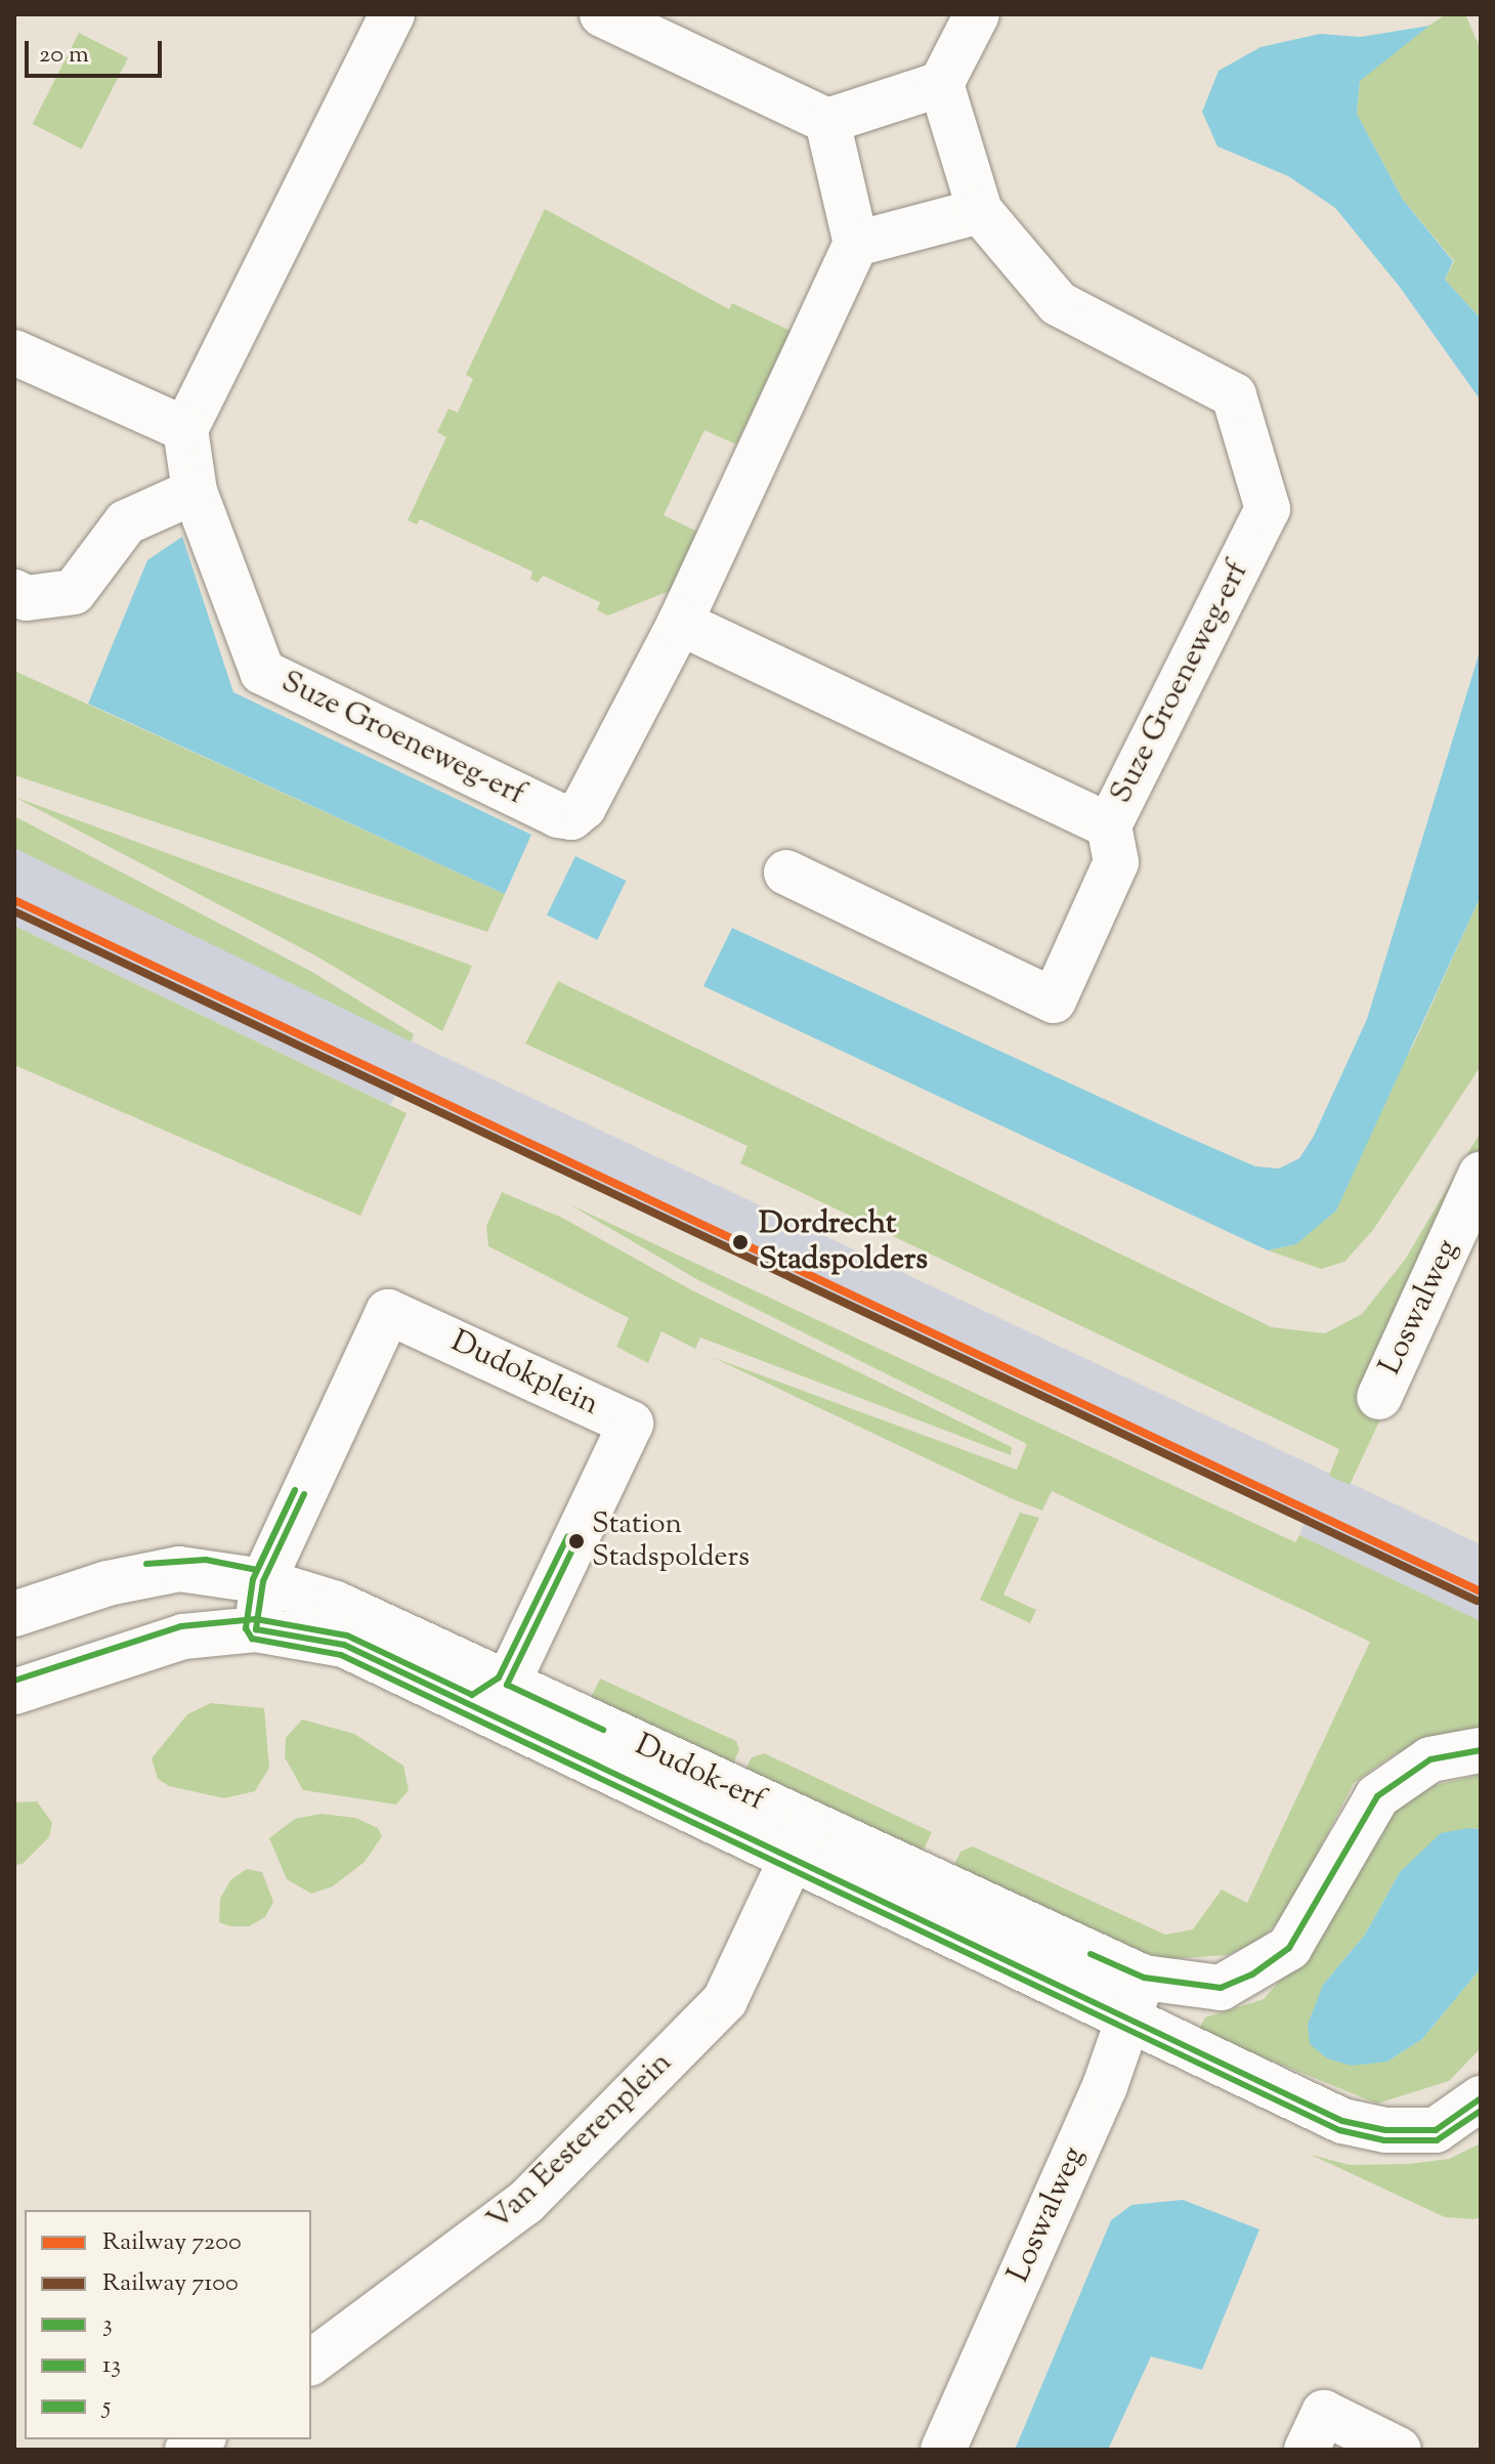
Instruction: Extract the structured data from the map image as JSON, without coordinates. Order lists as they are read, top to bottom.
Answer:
{
  "streets": {
    "street": [
      "Suze Groeneweg-erf",
      "Loswalweg",
      "Dudokplein",
      "Dudok-erf",
      "Van Eesterenplein"
    ]
  },
  "crossings": [
    ["Loswalweg", "Dudok-erf"],
    ["Dudokplein", "Dudok-erf"],
    ["Dudok-erf", "Van Eesterenplein"]
  ],
  "places": ["Dordrecht Stadspolders", "Station Stadspolders"],
  "lines": [
    "rail line 7200",
    "rail line 7100",
    "transit line 13",
    "transit line 5",
    "transit line 3"
  ],
  "legend": [
    "Railway 7200",
    "Railway 7100",
    "3",
    "13",
    "5"
  ],
  "scale_bar": "20 m"
}
